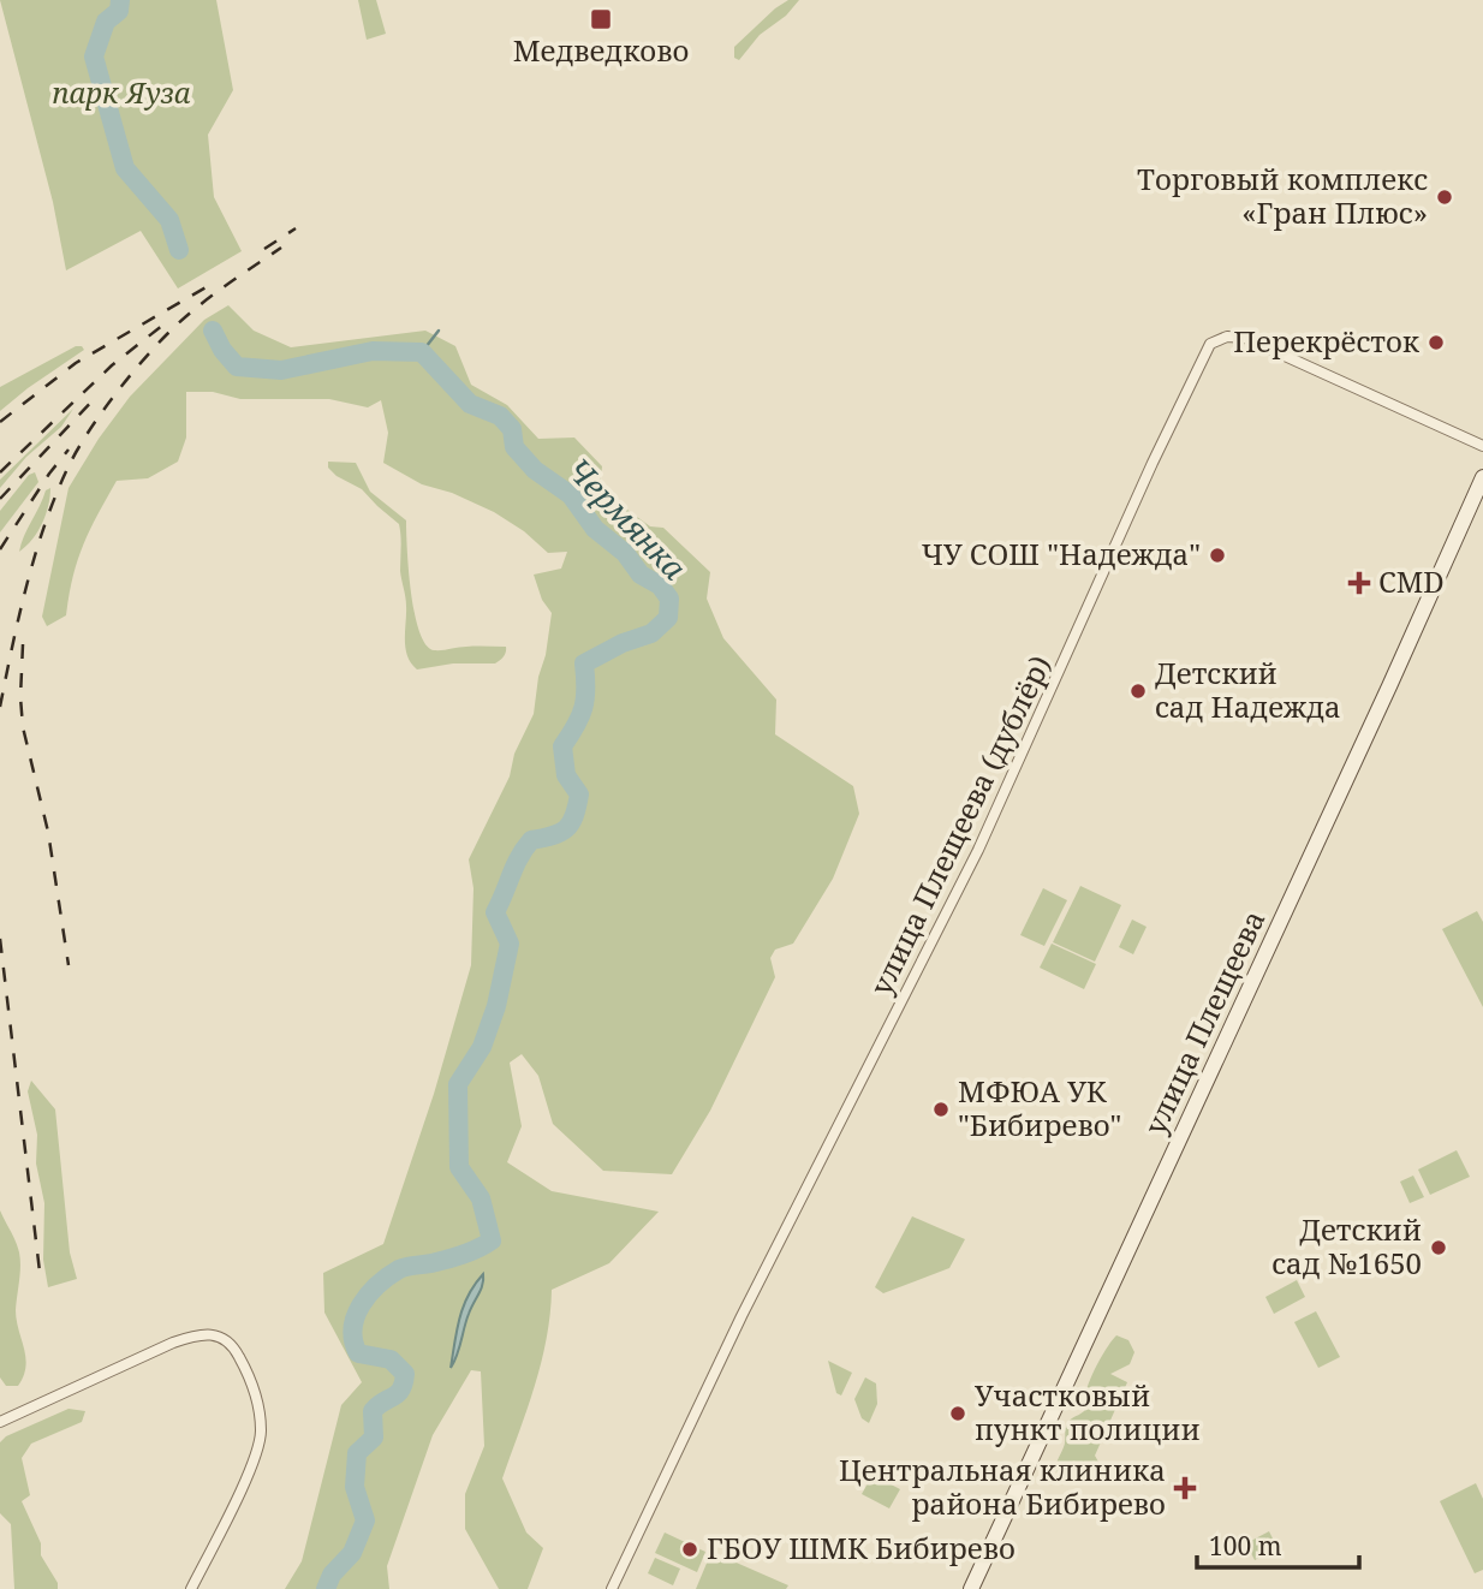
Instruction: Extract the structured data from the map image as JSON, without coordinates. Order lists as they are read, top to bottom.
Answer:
{
  "streets": {
    "main road": ["улица Плещеева"],
    "street": ["улица Плещеева (дублёр)"]
  },
  "water": ["Чермянка"],
  "parks": ["парк Яуза"],
  "places": {
    "transit": ["Медведково"],
    "other": [
      "Торговый комплекс «Гран Плюс»",
      "Перекрёсток",
      "ЧУ СОШ \"Надежда\"",
      "Детский сад Надежда",
      "МФЮА УК \"Бибирево\"",
      "Детский сад №1650",
      "Участковый пункт полиции",
      "ГБОУ ШМК Бибирево"
    ],
    "health": ["CMD", "Центральная клиника района Бибирево"]
  },
  "scale_bar": "100 m"
}
